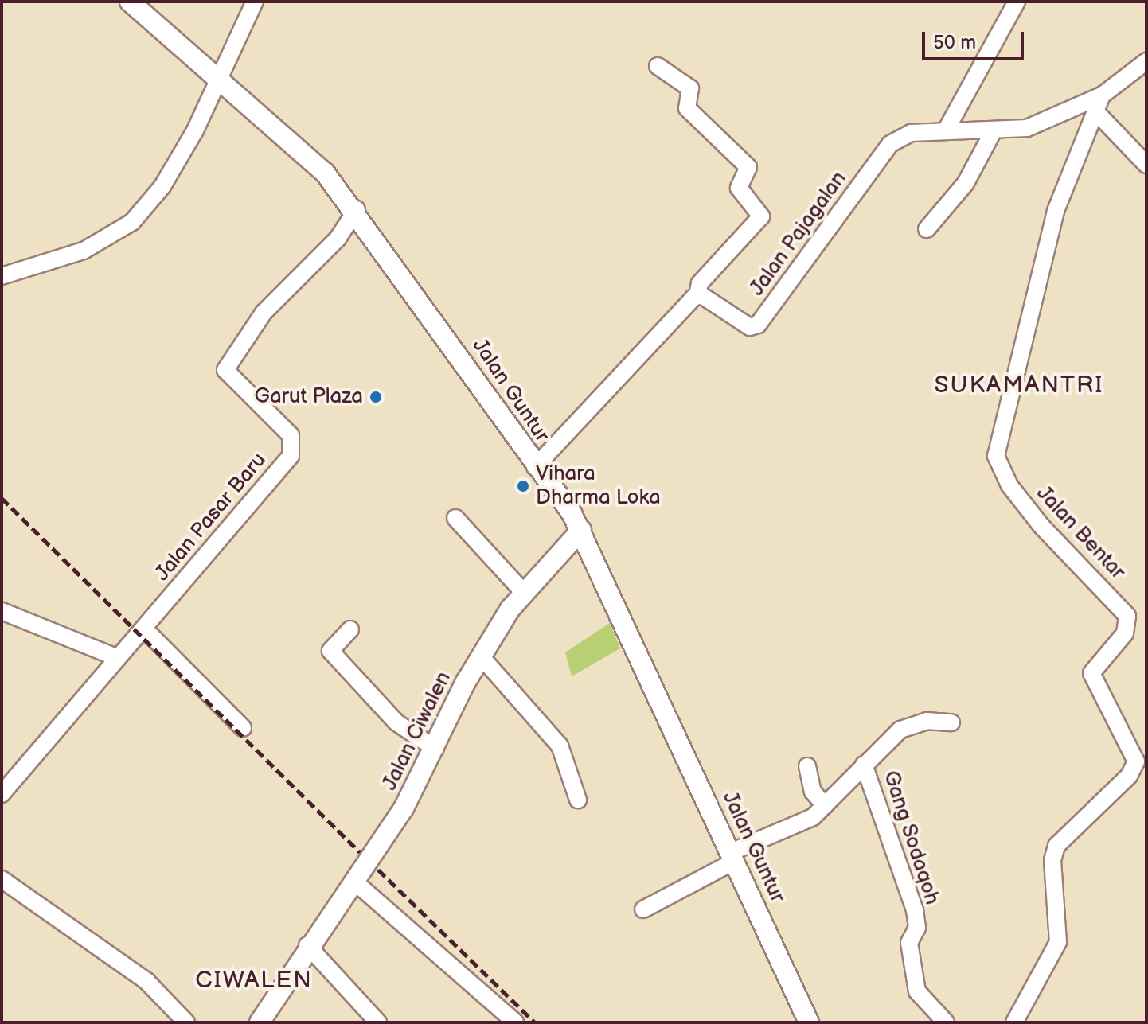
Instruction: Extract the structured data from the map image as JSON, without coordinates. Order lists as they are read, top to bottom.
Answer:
{
  "streets": {
    "street": [
      "Jalan Pajagalan",
      "Jalan Guntur",
      "Jalan Pasar Baru",
      "Jalan Bentar",
      "Jalan Ciwalen",
      "Gang Sodaqoh"
    ]
  },
  "crossings": [
    ["Jalan Pajagalan", "Jalan Bentar"],
    ["Jalan Guntur", "Jalan Pasar Baru"],
    ["Jalan Guntur", "Jalan Ciwalen"]
  ],
  "districts": ["SUKAMANTRI", "CIWALEN"],
  "places": ["Garut Plaza", "Vihara Dharma Loka"],
  "scale_bar": "50 m"
}
